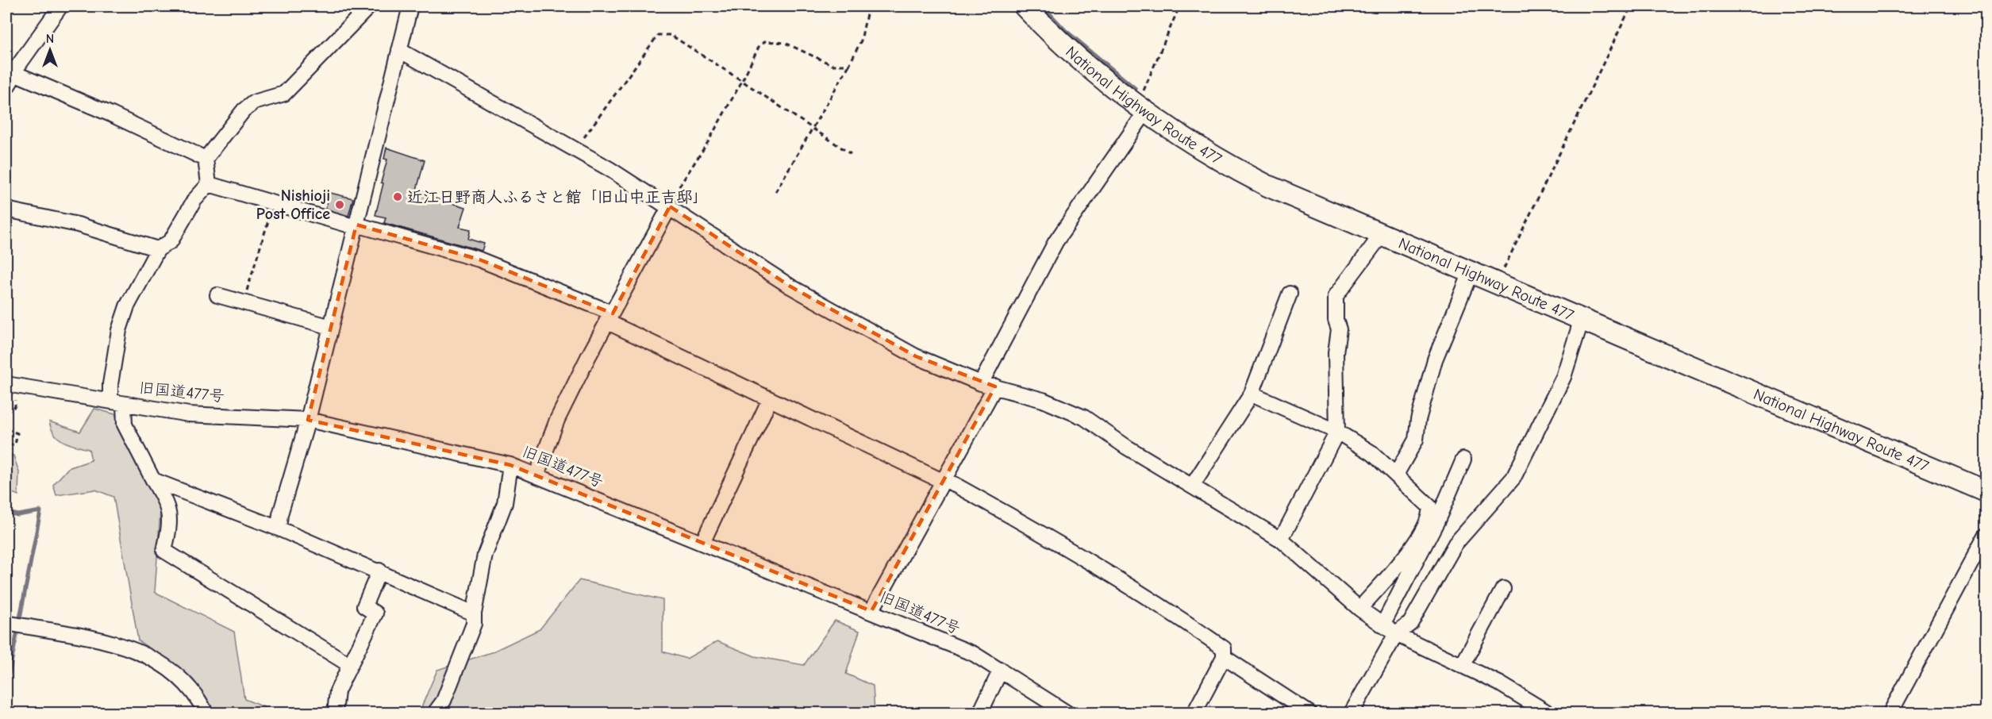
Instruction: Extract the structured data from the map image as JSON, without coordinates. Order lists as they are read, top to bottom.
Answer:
{
  "streets": {
    "highway": ["National Highway Route 477"],
    "street": ["旧国道477号"]
  },
  "places": ["近江日野商人ふるさと館「旧山中正吉邸」", "Nishioji Post Office"],
  "north": "top"
}
